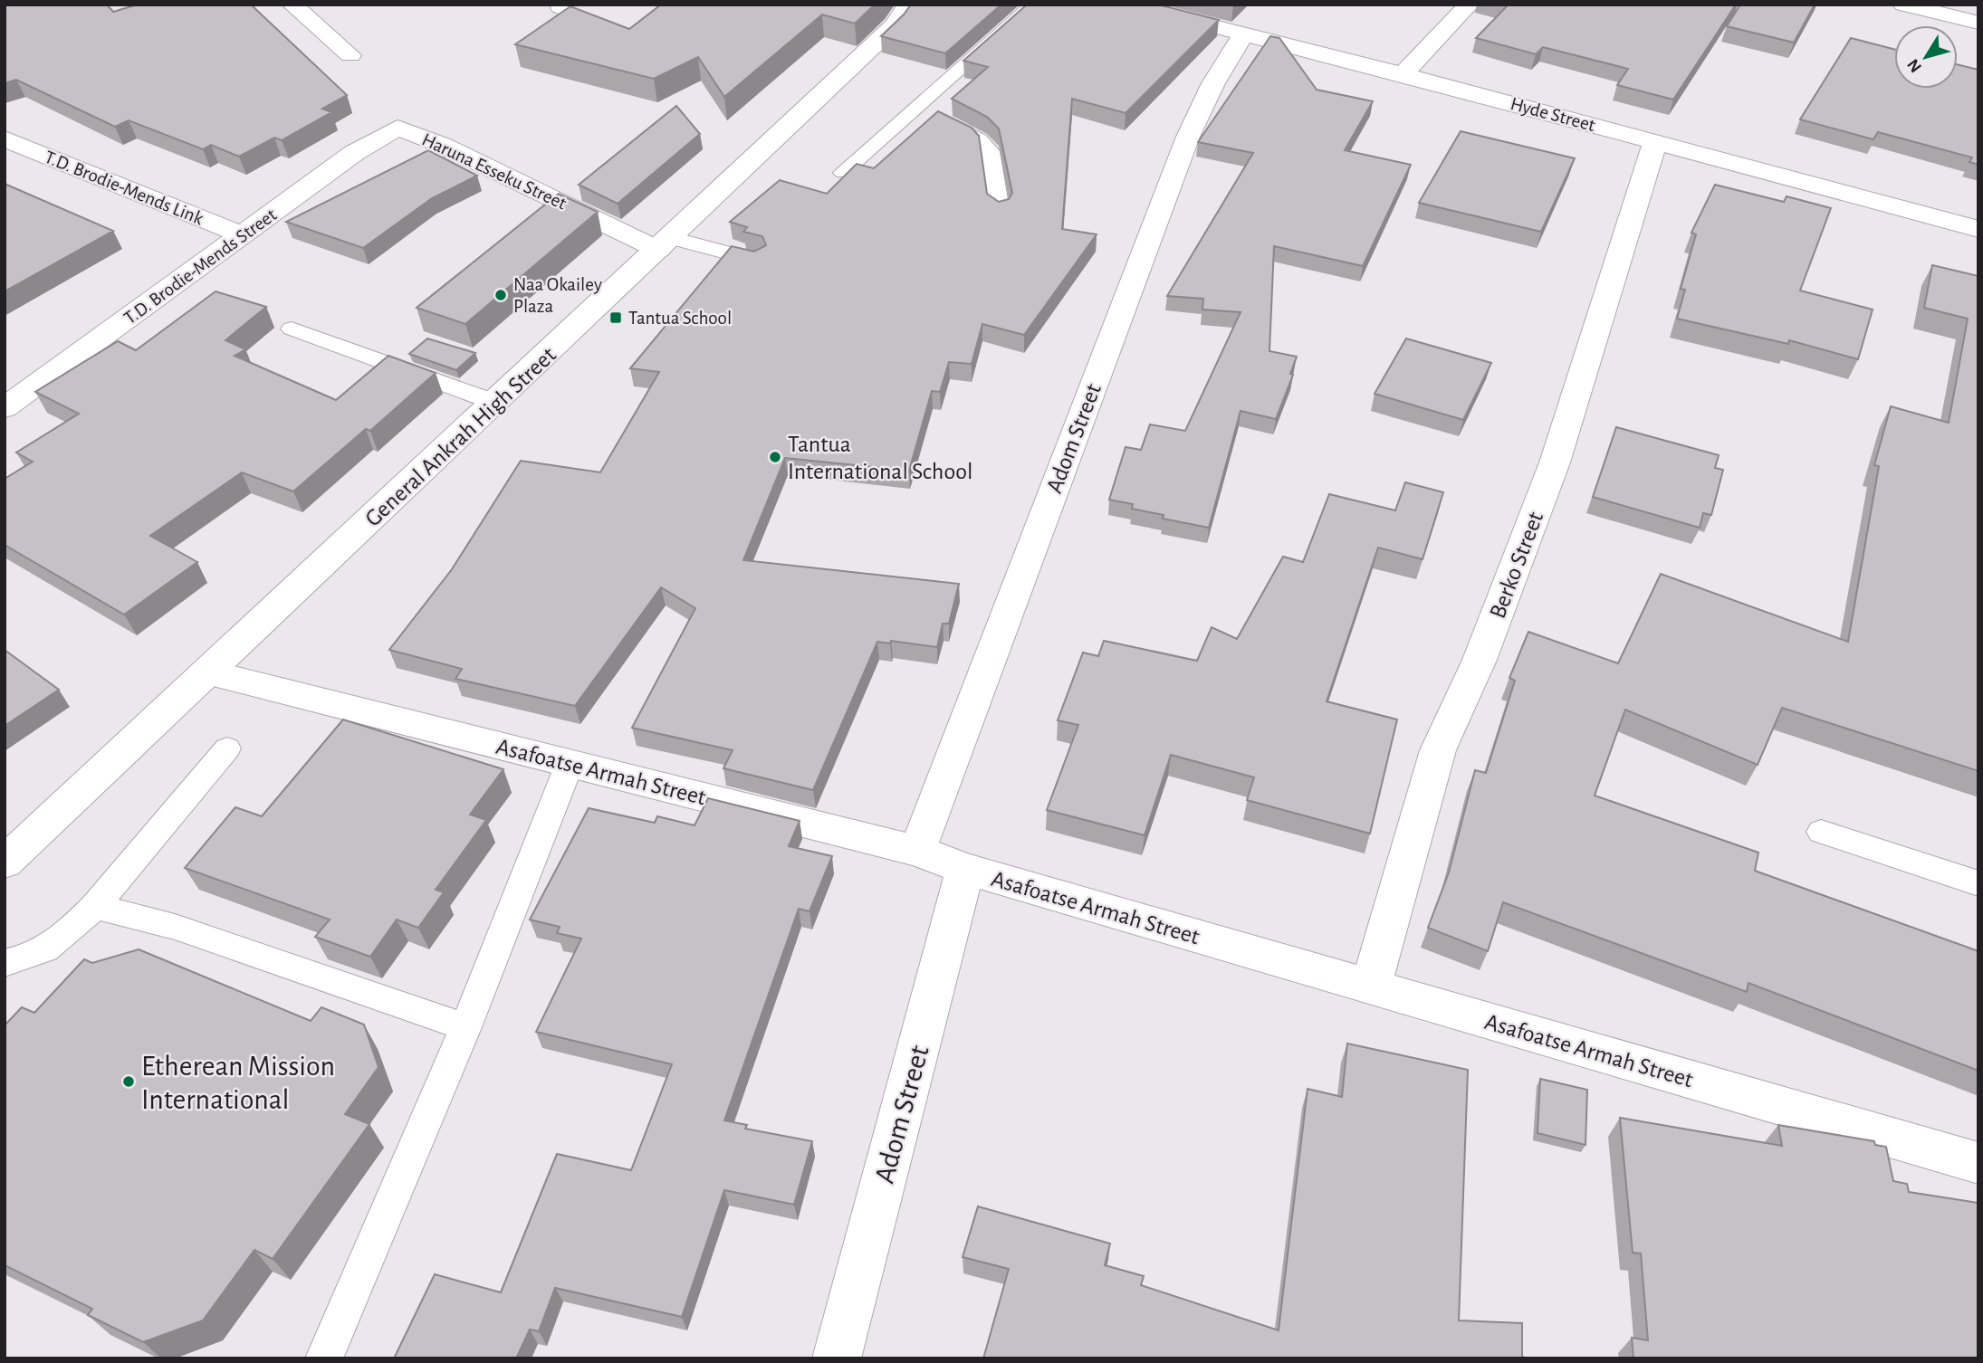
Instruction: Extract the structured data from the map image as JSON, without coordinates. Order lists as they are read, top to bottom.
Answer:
{
  "streets": {
    "street": [
      "Hyde Street",
      "Haruna Esseku Street",
      "T.D. Brodie-Mends Link",
      "T.D. Brodie-Mends Street",
      "General Ankrah High Street",
      "Adom Street",
      "Berko Street",
      "Asafoatse Armah Street"
    ]
  },
  "crossings": [
    ["Hyde Street", "Adom Street"],
    ["Hyde Street", "Berko Street"],
    ["Haruna Esseku Street", "T.D. Brodie-Mends Street"],
    ["Haruna Esseku Street", "General Ankrah High Street"],
    ["T.D. Brodie-Mends Link", "T.D. Brodie-Mends Street"],
    ["General Ankrah High Street", "Asafoatse Armah Street"],
    ["Adom Street", "Asafoatse Armah Street"],
    ["Berko Street", "Asafoatse Armah Street"]
  ],
  "places": {
    "other": ["Naa Okailey Plaza", "Tantua International School", "Etherean Mission International"],
    "transit": ["Tantua School"]
  },
  "north": "bottom left"
}
